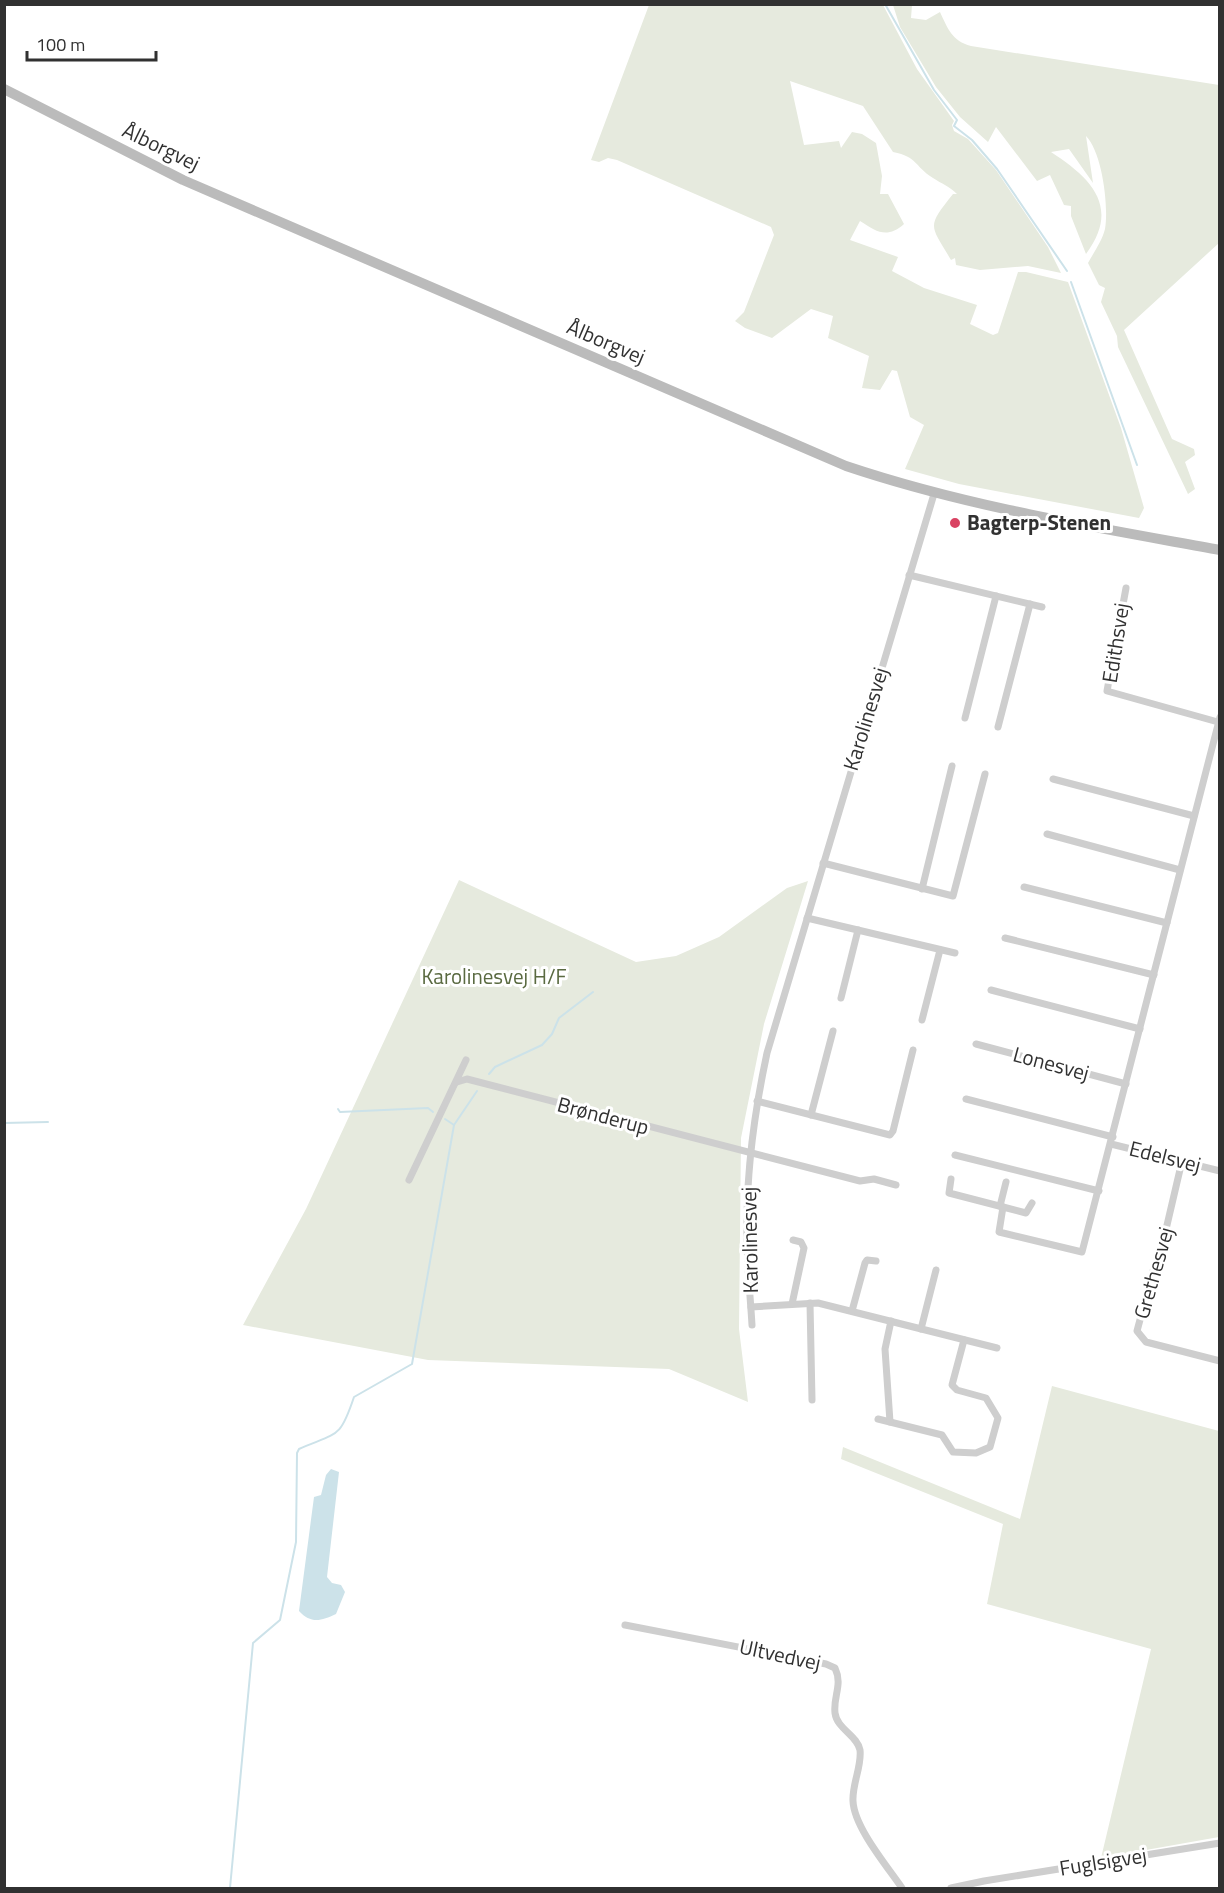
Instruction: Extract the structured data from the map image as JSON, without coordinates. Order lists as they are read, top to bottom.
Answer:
{
  "streets": {
    "main road": ["Ålborgvej"],
    "street": [
      "Edithsvej",
      "Karolinesvej",
      "Lonesvej",
      "Brønderup",
      "Edelsvej",
      "Grethesvej",
      "Ultvedvej",
      "Fuglsigvej"
    ]
  },
  "crossings": [
    ["Ålborgvej", "Karolinesvej"],
    ["Karolinesvej", "Brønderup"],
    ["Edelsvej", "Grethesvej"]
  ],
  "parks": ["Karolinesvej H/F"],
  "places": ["Bagterp-Stenen"],
  "scale_bar": "100 m"
}
